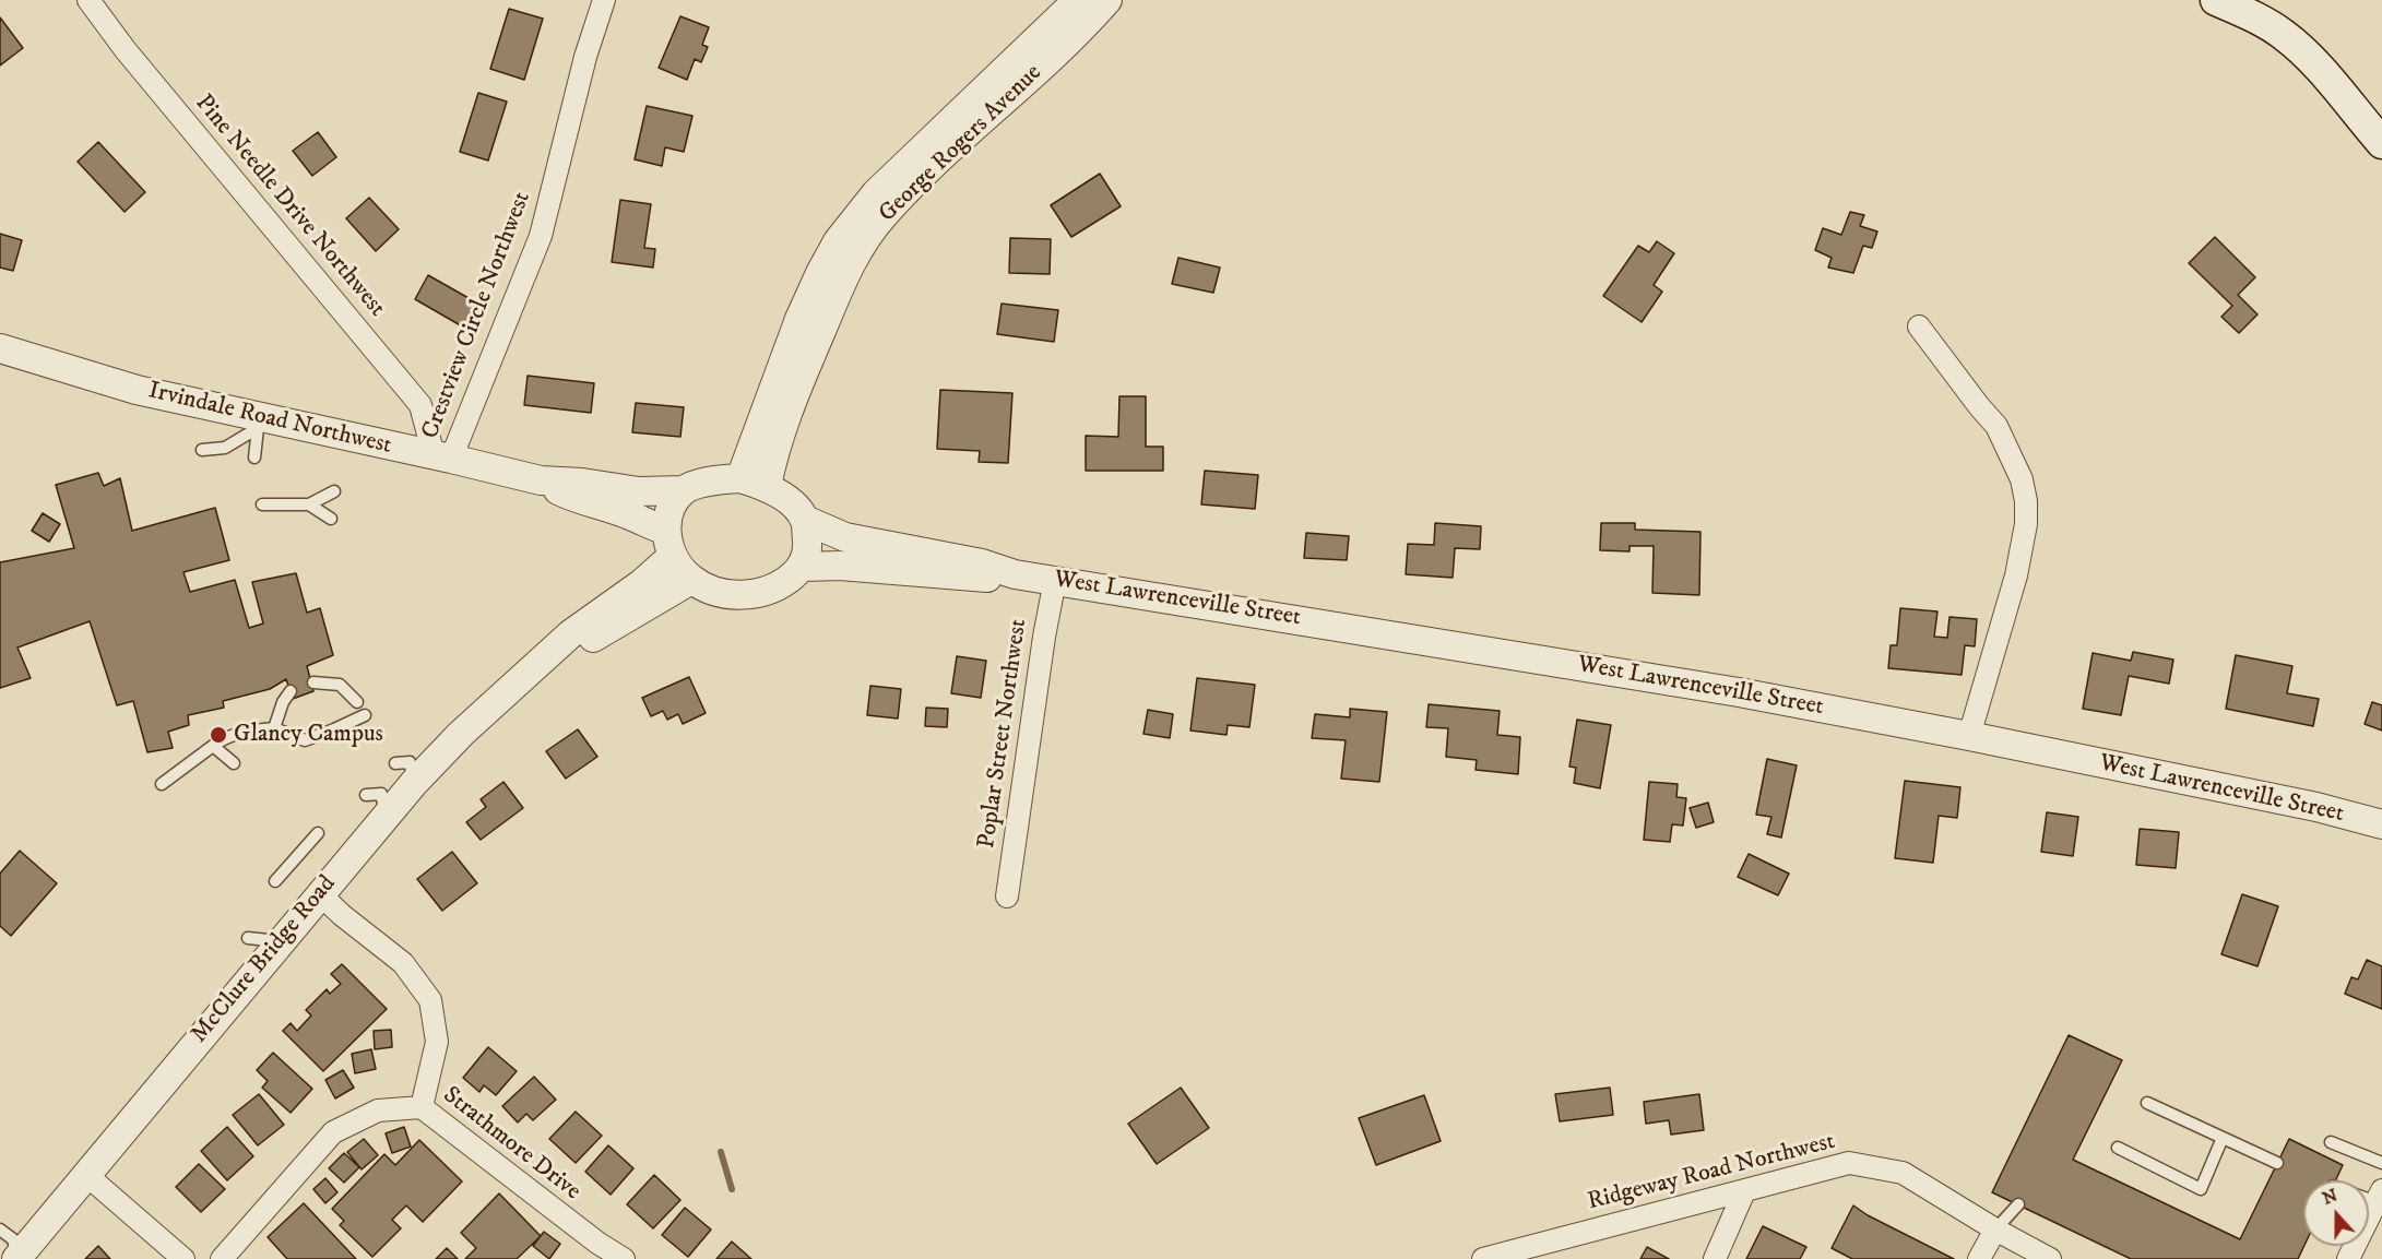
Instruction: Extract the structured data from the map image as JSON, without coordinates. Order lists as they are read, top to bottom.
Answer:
{
  "streets": {
    "street": [
      "George Rogers Avenue",
      "Pine Needle Drive Northwest",
      "Crestview Circle Northwest",
      "Irvindale Road Northwest",
      "West Lawrenceville Street",
      "Poplar Street Northwest",
      "McClure Bridge Road",
      "Strathmore Drive",
      "Ridgeway Road Northwest"
    ]
  },
  "crossings": [
    ["George Rogers Avenue", "Irvindale Road Northwest"],
    ["George Rogers Avenue", "West Lawrenceville Street"],
    ["George Rogers Avenue", "McClure Bridge Road"],
    ["Pine Needle Drive Northwest", "Crestview Circle Northwest"],
    ["Pine Needle Drive Northwest", "Irvindale Road Northwest"],
    ["Crestview Circle Northwest", "Irvindale Road Northwest"],
    ["Irvindale Road Northwest", "West Lawrenceville Street"],
    ["Irvindale Road Northwest", "McClure Bridge Road"],
    ["West Lawrenceville Street", "Poplar Street Northwest"],
    ["West Lawrenceville Street", "McClure Bridge Road"]
  ],
  "places": ["Glancy Campus"],
  "north": "top"
}
